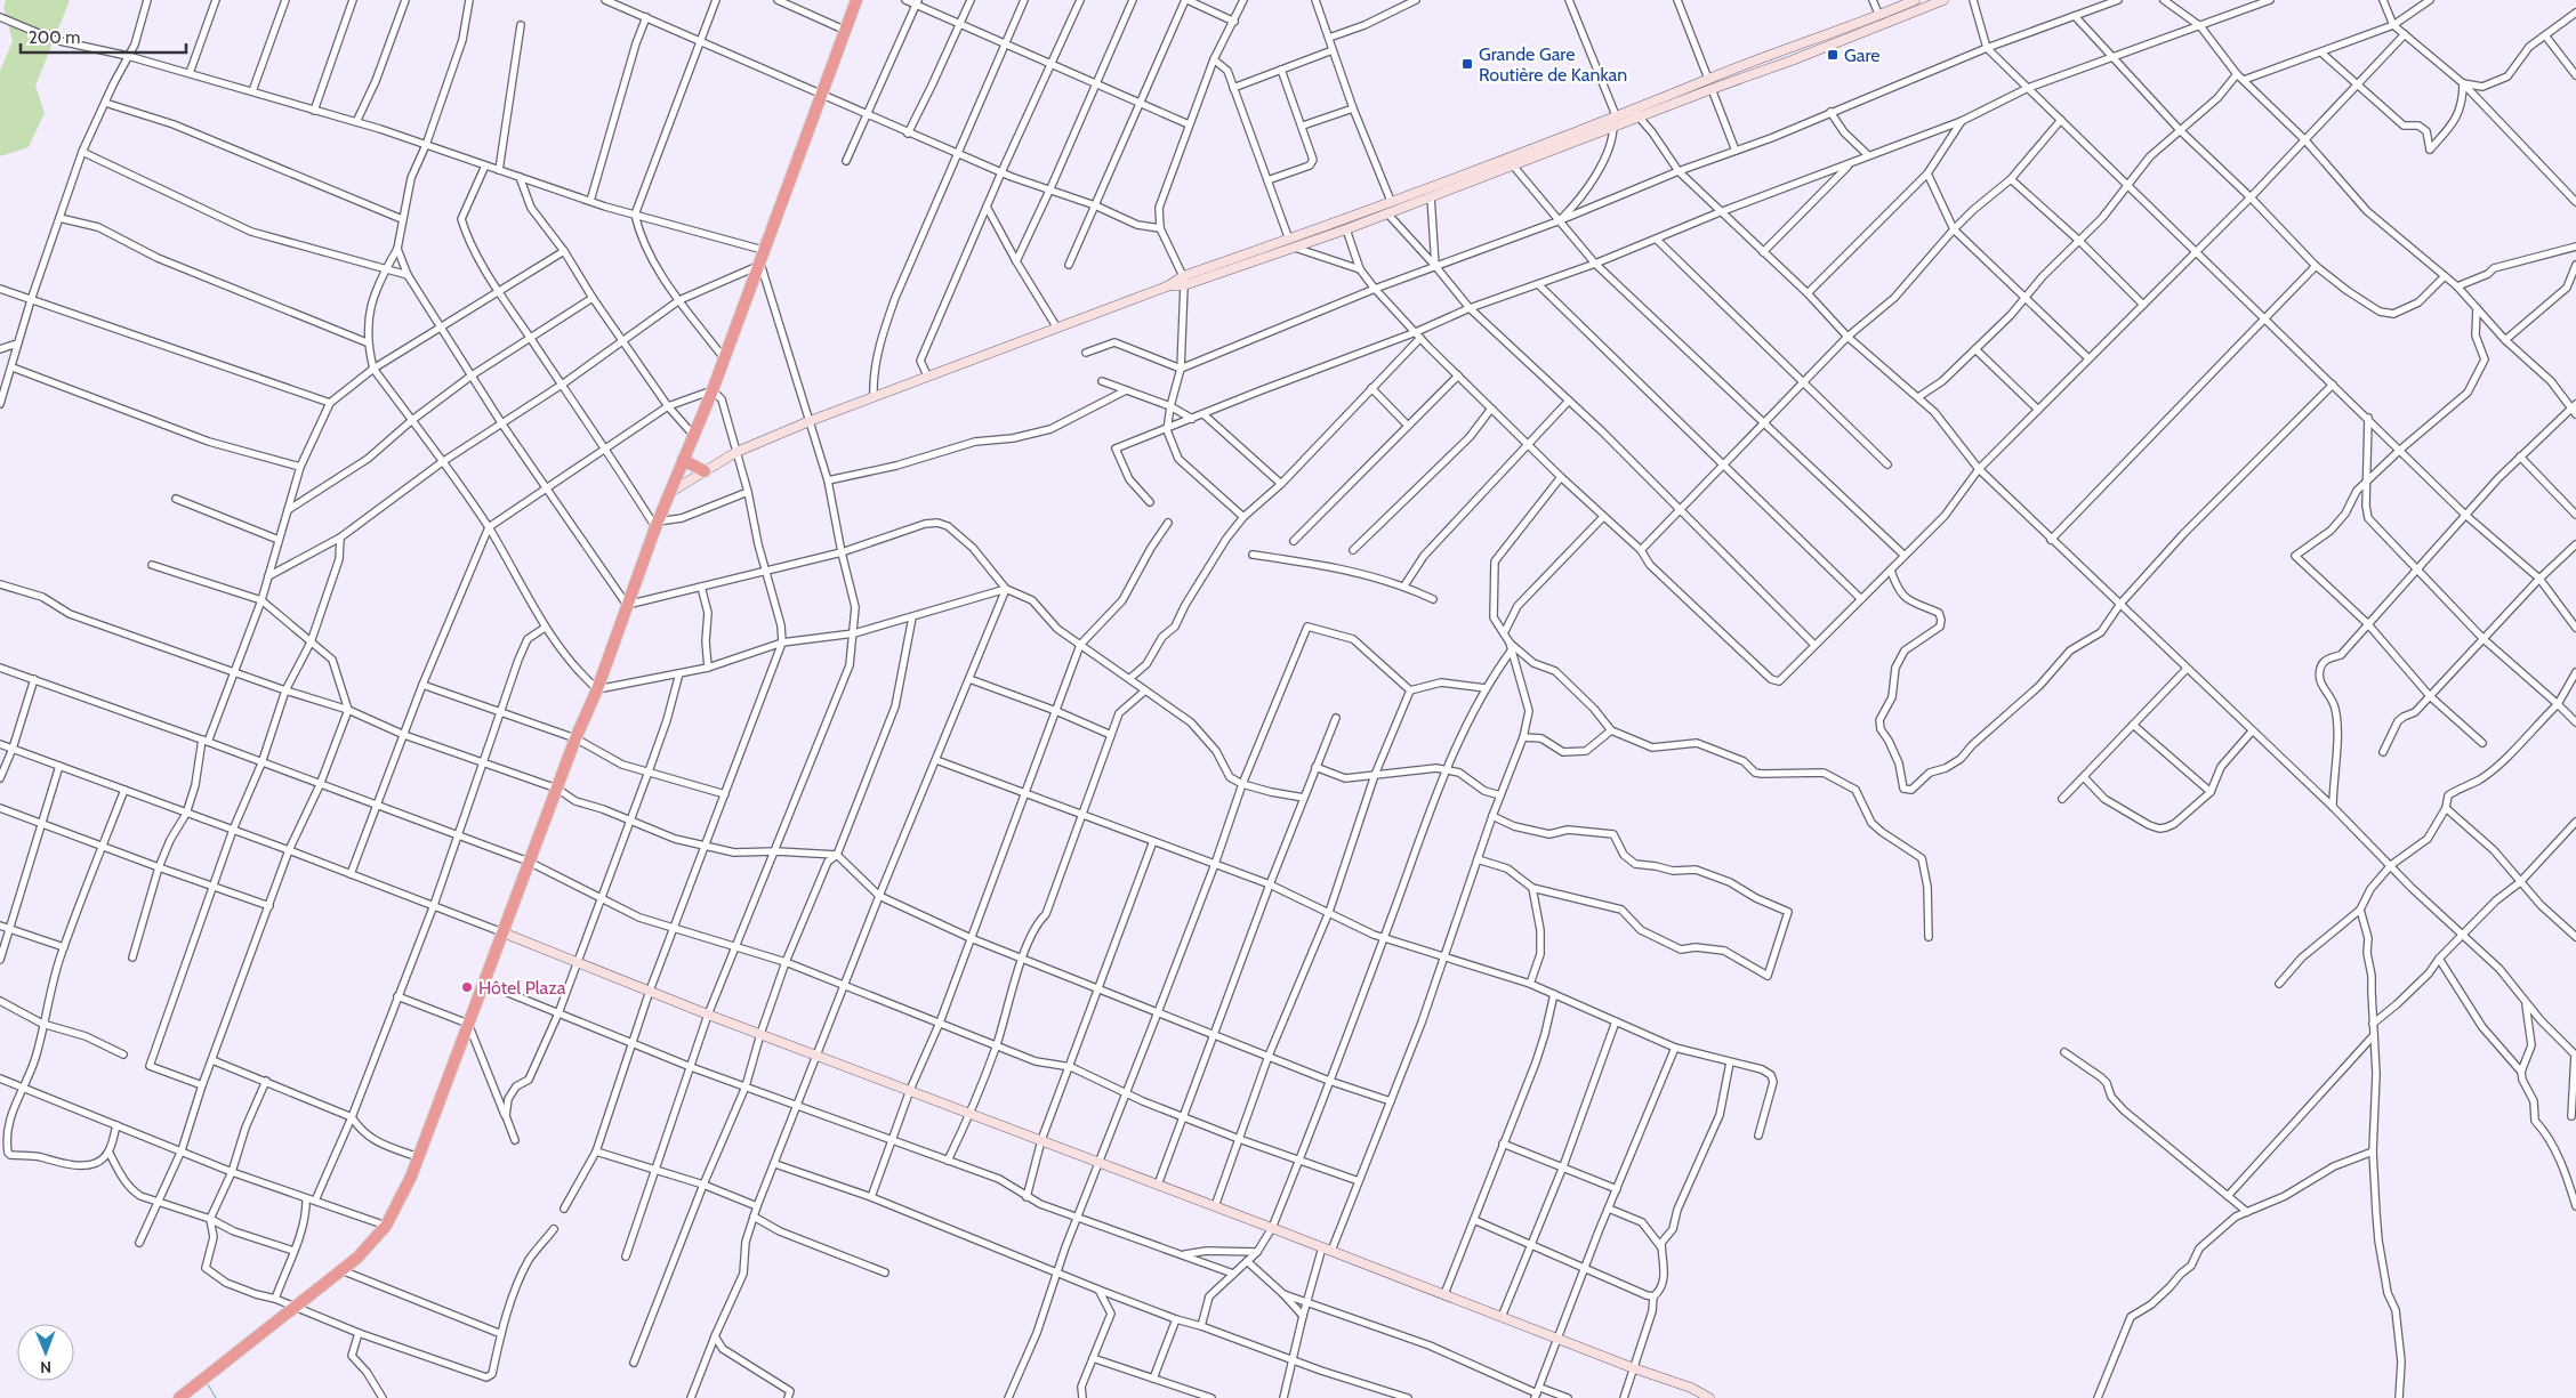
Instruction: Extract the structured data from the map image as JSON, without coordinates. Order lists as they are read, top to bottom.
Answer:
{
  "places": {
    "transit": ["Gare", "Grande Gare Routière de Kankan"],
    "other": ["Hôtel Plaza"]
  },
  "scale_bar": "200 m",
  "north": "bottom"
}
